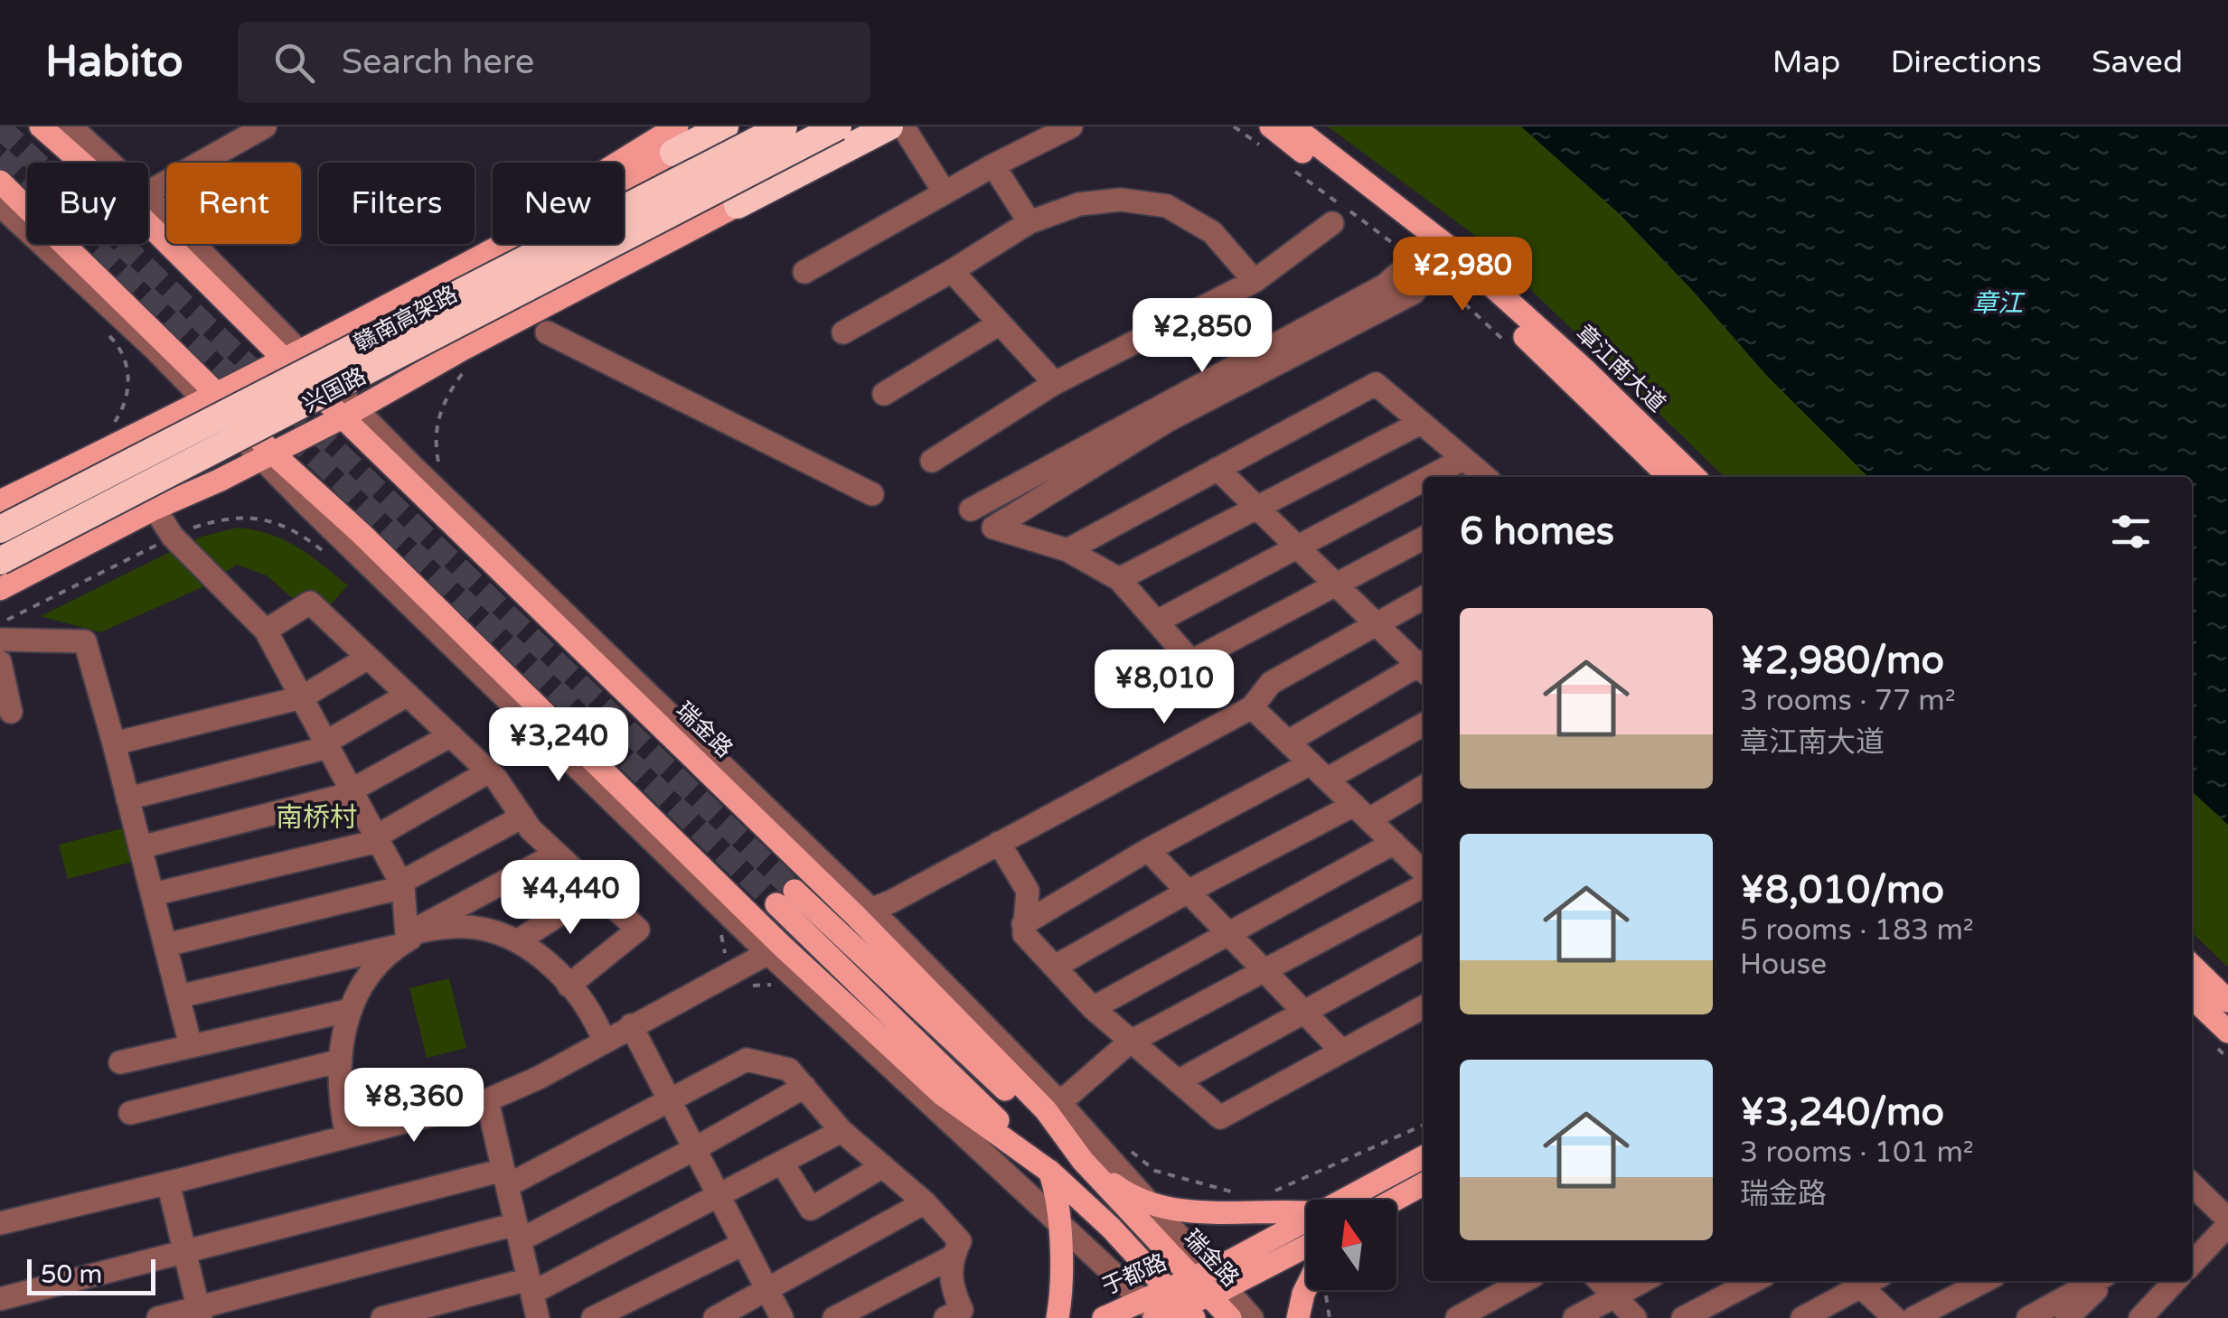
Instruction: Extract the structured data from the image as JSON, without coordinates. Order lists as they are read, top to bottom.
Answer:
{
  "streets": {
    "highway": ["赣南高架路"],
    "main road": [
      "章江南大道",
      "兴国路",
      "瑞金路",
      "于都路"
    ]
  },
  "crossings": [
    ["兴国路", "瑞金路"],
    ["瑞金路", "于都路"]
  ],
  "districts": ["南桥村"],
  "water": ["章江"],
  "scale_bar": "50 m",
  "north": "top",
  "page": {
    "header": "Habito",
    "search": "Search here",
    "nav": ["Map", "Directions", "Saved"],
    "chip": [
      "Buy",
      "Rent",
      "Filters",
      "New"
    ],
    "price": [
      "¥2,980",
      "¥2,850",
      "¥8,010",
      "¥3,240",
      "¥4,440",
      "¥8,360"
    ],
    "heading": "6 homes",
    "list": [
      {
        "name": "¥2,980/mo",
        "note": "3 rooms · 77 m² · 章江南大道"
      },
      {
        "name": "¥8,010/mo",
        "note": "5 rooms · 183 m² · House"
      },
      {
        "name": "¥3,240/mo",
        "note": "3 rooms · 101 m² · 瑞金路"
      }
    ],
    "scale": "50 m"
  }
}
